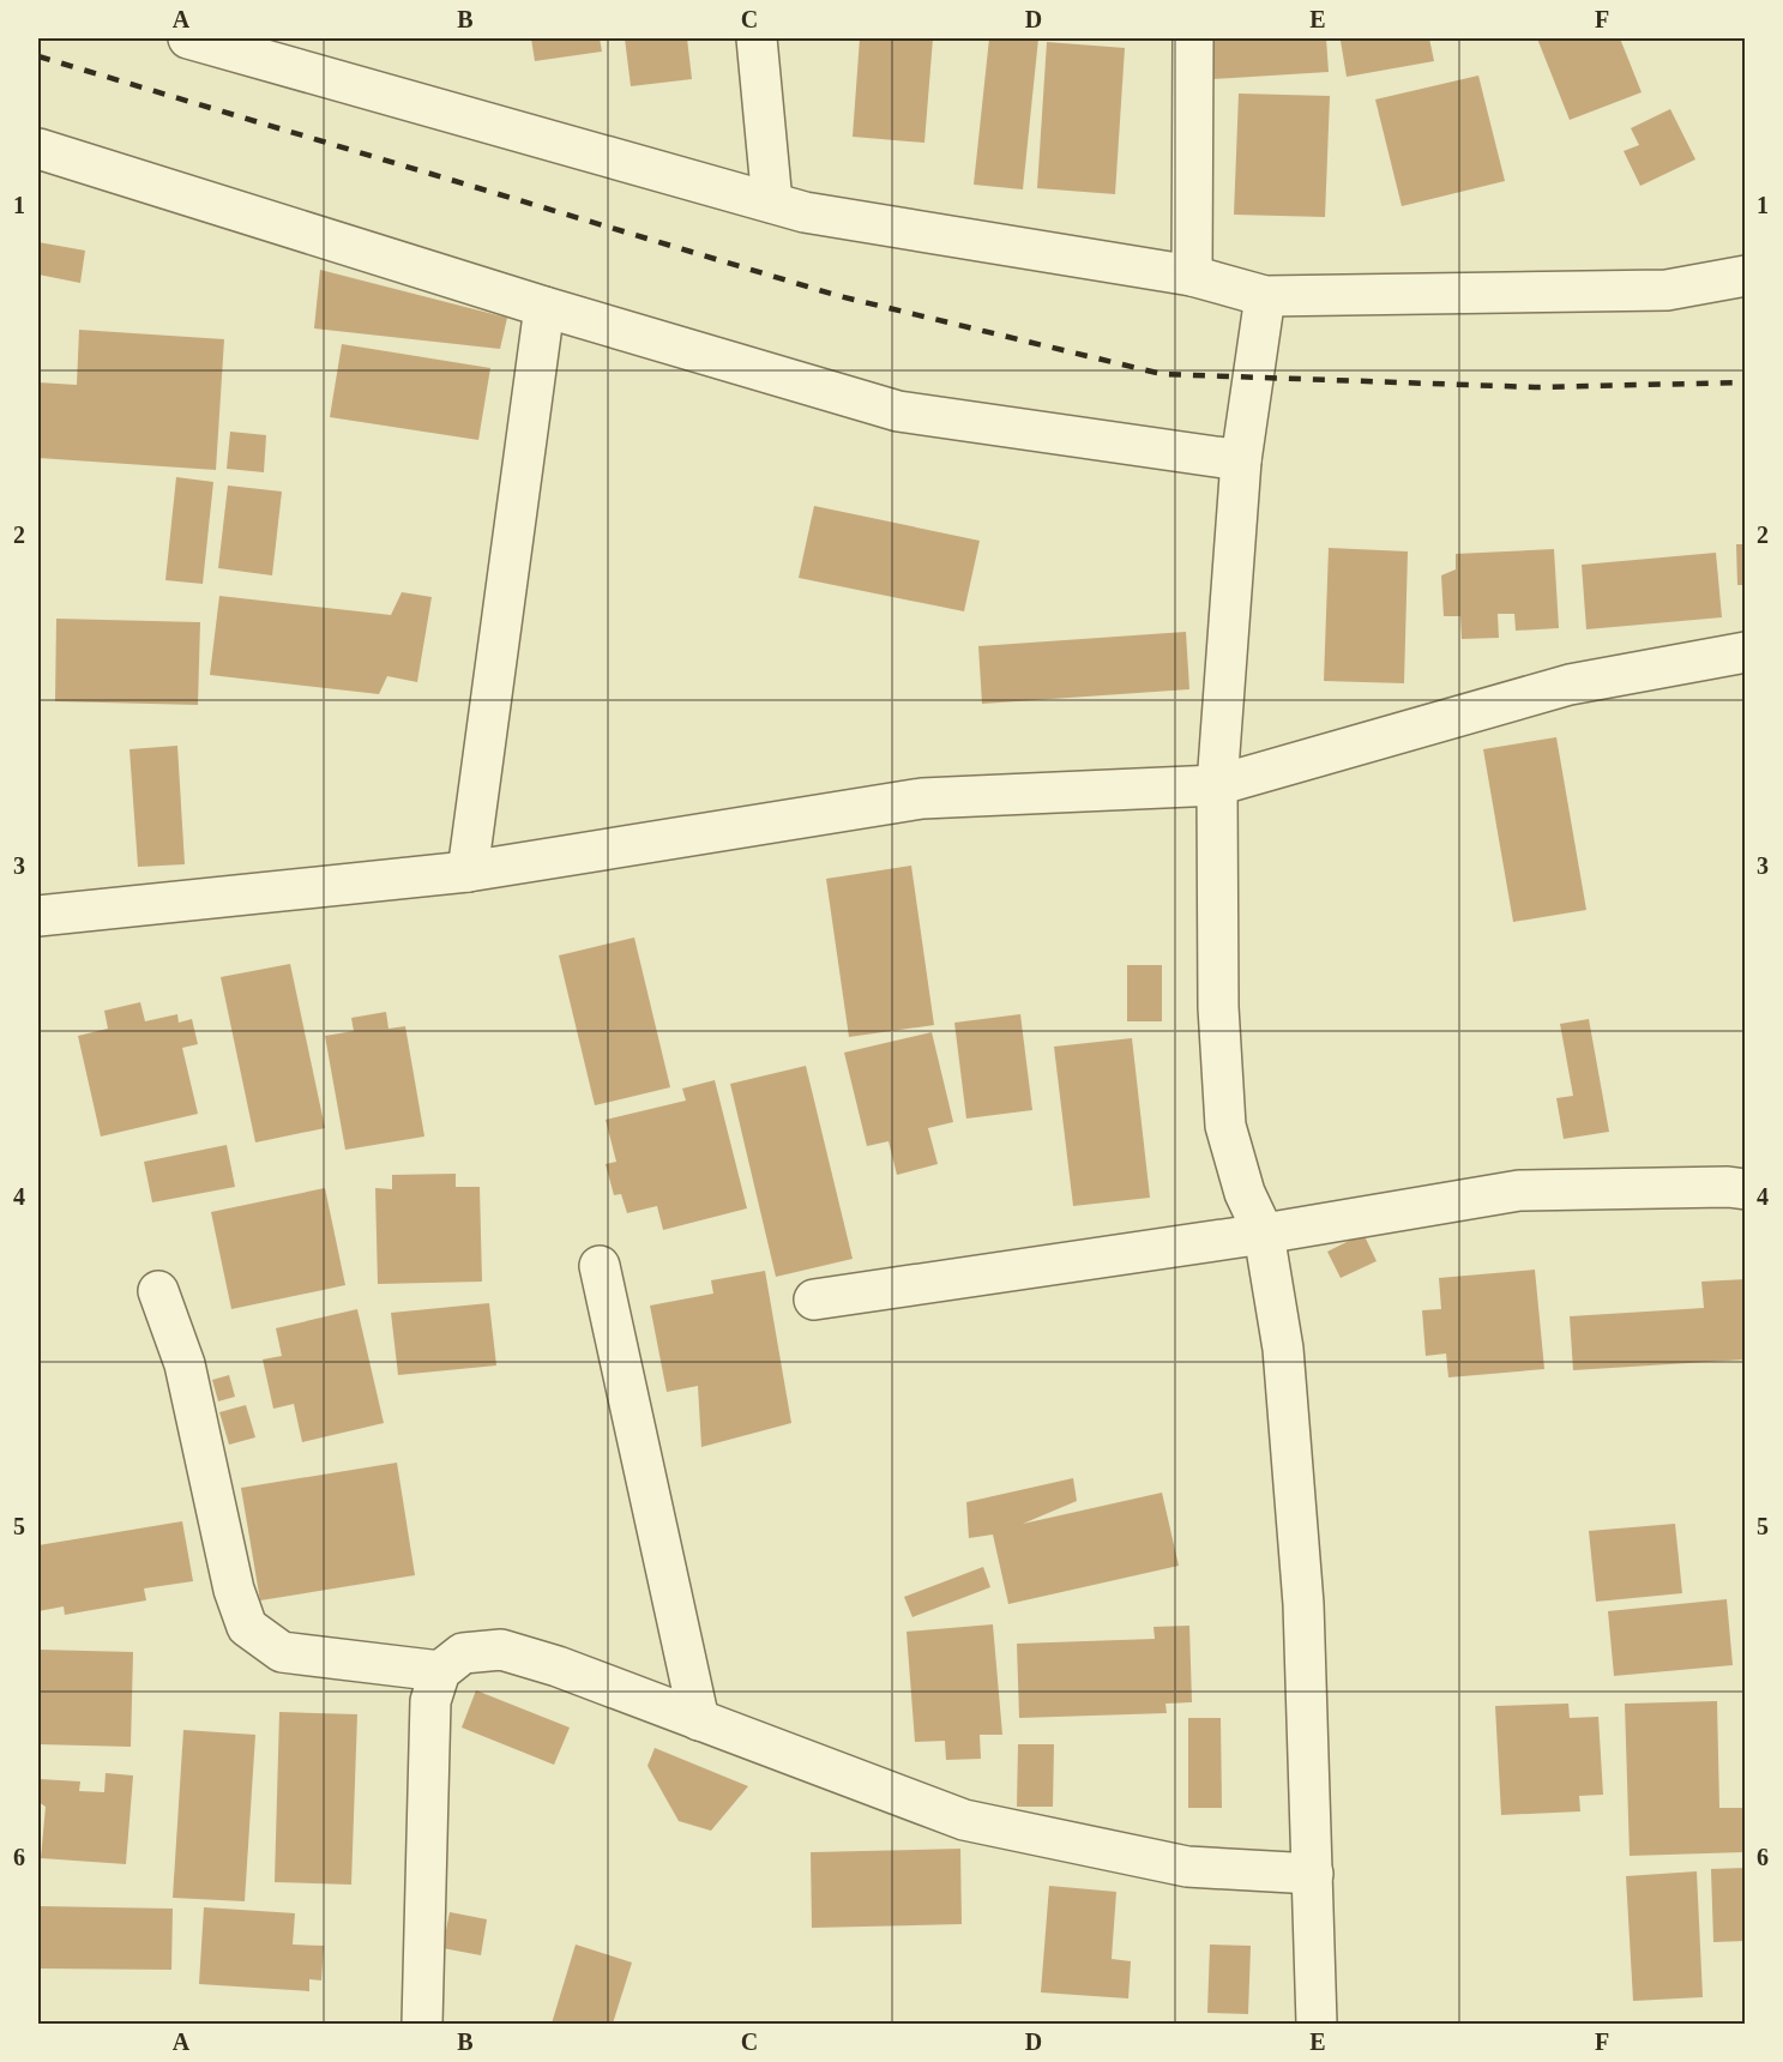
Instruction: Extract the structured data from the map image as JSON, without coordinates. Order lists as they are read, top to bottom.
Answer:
{
  "grid": {
    "columns": [
      "A",
      "B",
      "C",
      "D",
      "E",
      "F"
    ],
    "rows": [
      "1",
      "2",
      "3",
      "4",
      "5",
      "6"
    ]
  }
}
